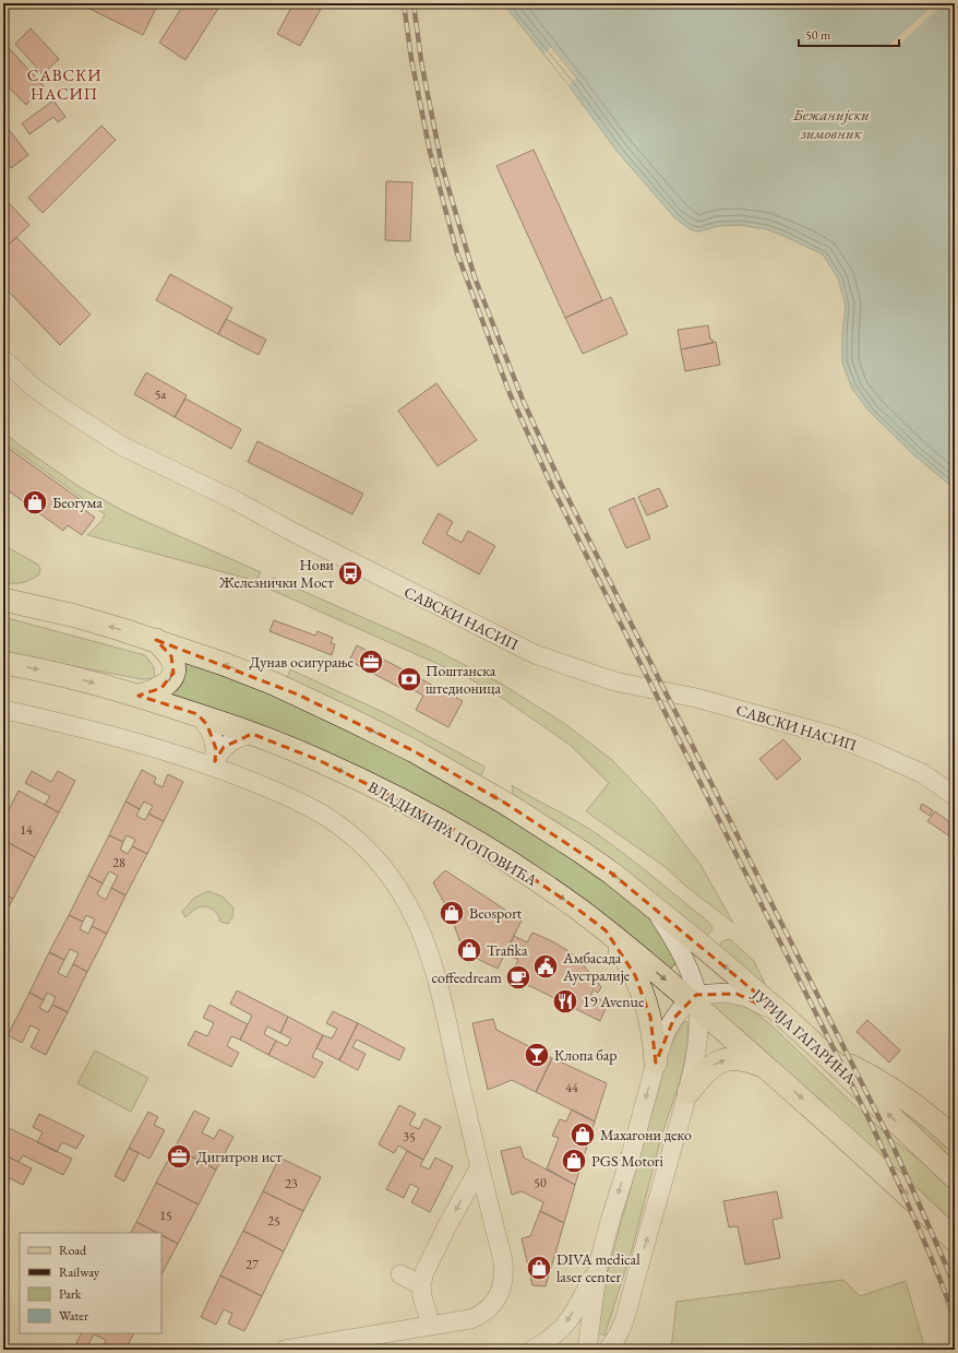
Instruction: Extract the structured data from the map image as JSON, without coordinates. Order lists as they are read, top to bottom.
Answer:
{
  "streets": {
    "main road": ["ВЛАДИМИРА ПОПОВИЋА", "ЈУРИЈА ГАГАРИНА"],
    "street": ["САВСКИ НАСИП"]
  },
  "districts": ["САВСКИ НАСИП"],
  "water": ["Бежанијски зимовник"],
  "places": {
    "shop": [
      "Беогума",
      "Beosport",
      "Trafika",
      "Махагони деко",
      "PGS Motori",
      "DIVA medical laser center"
    ],
    "bus stop": ["Нови Железнички Мост"],
    "office": ["Дунав осигурање", "Дигитрон ист"],
    "bank": ["Поштанска штедионица"],
    "public building": ["Амбасада Аустралије"],
    "cafe": ["coffeedream"],
    "restaurant": ["19 Avenue"],
    "bar": ["Клопа бар"]
  },
  "house_numbers": [
    "5a",
    "14",
    "28",
    "44",
    "35",
    "50",
    "23",
    "15",
    "25",
    "27"
  ],
  "legend": [
    "Road",
    "Railway",
    "Park",
    "Water"
  ],
  "scale_bar": "50 m"
}
